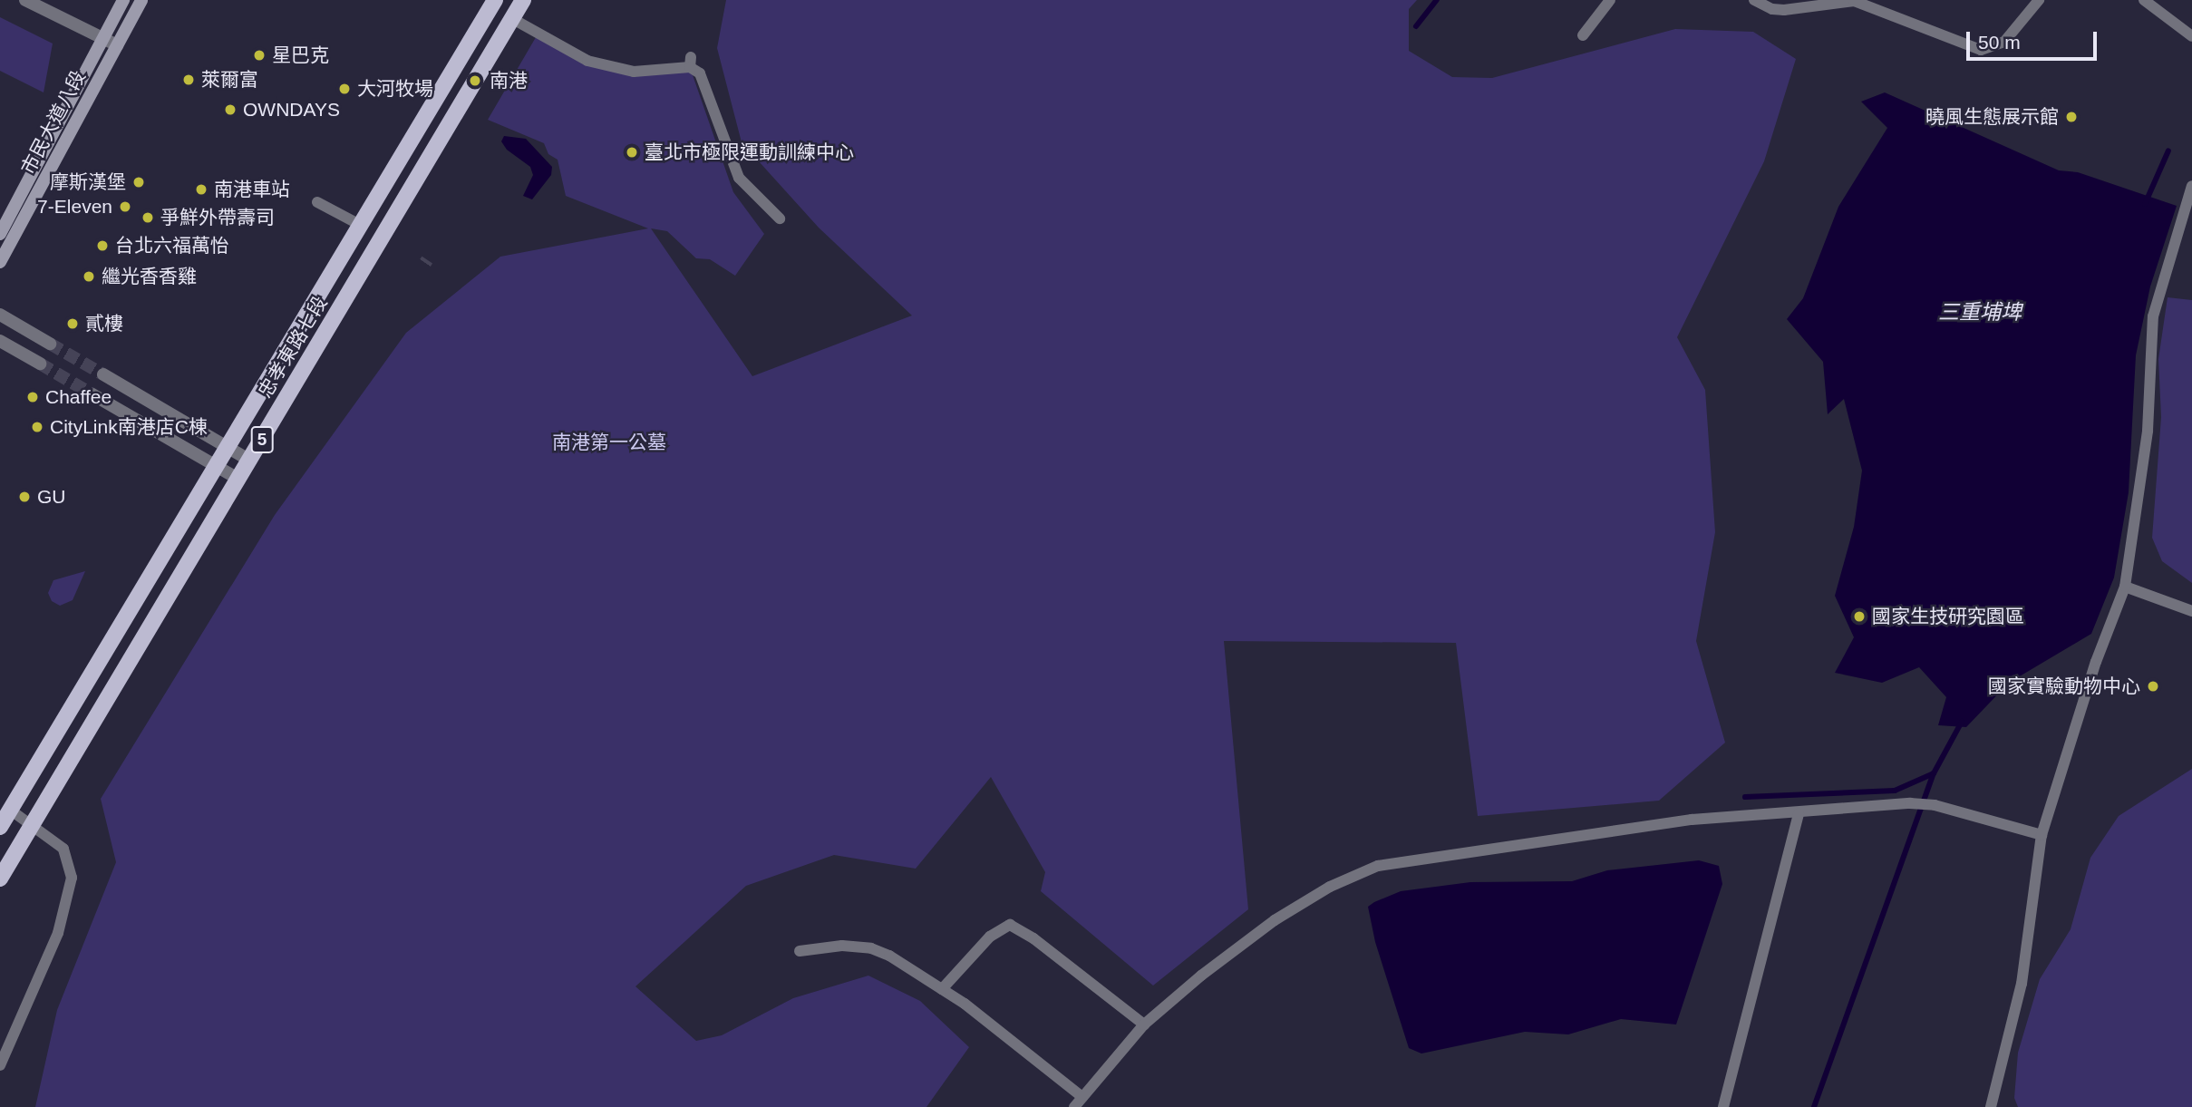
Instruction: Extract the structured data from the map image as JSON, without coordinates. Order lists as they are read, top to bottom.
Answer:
{
  "streets": {
    "main road": ["忠孝東路七段", "5"],
    "street": ["市民大道八段"]
  },
  "water": ["三重埔埤"],
  "parks": ["南港第一公墓"],
  "places": [
    "星巴克",
    "萊爾富",
    "南港",
    "大河牧場",
    "OWNDAYS",
    "曉風生態展示館",
    "臺北市極限運動訓練中心",
    "摩斯漢堡",
    "南港車站",
    "7-Eleven",
    "爭鮮外帶壽司",
    "台北六福萬怡",
    "繼光香香雞",
    "貳樓",
    "Chaffee",
    "CityLink南港店C棟",
    "GU",
    "國家生技研究園區",
    "國家實驗動物中心"
  ],
  "scale_bar": "50 m"
}
